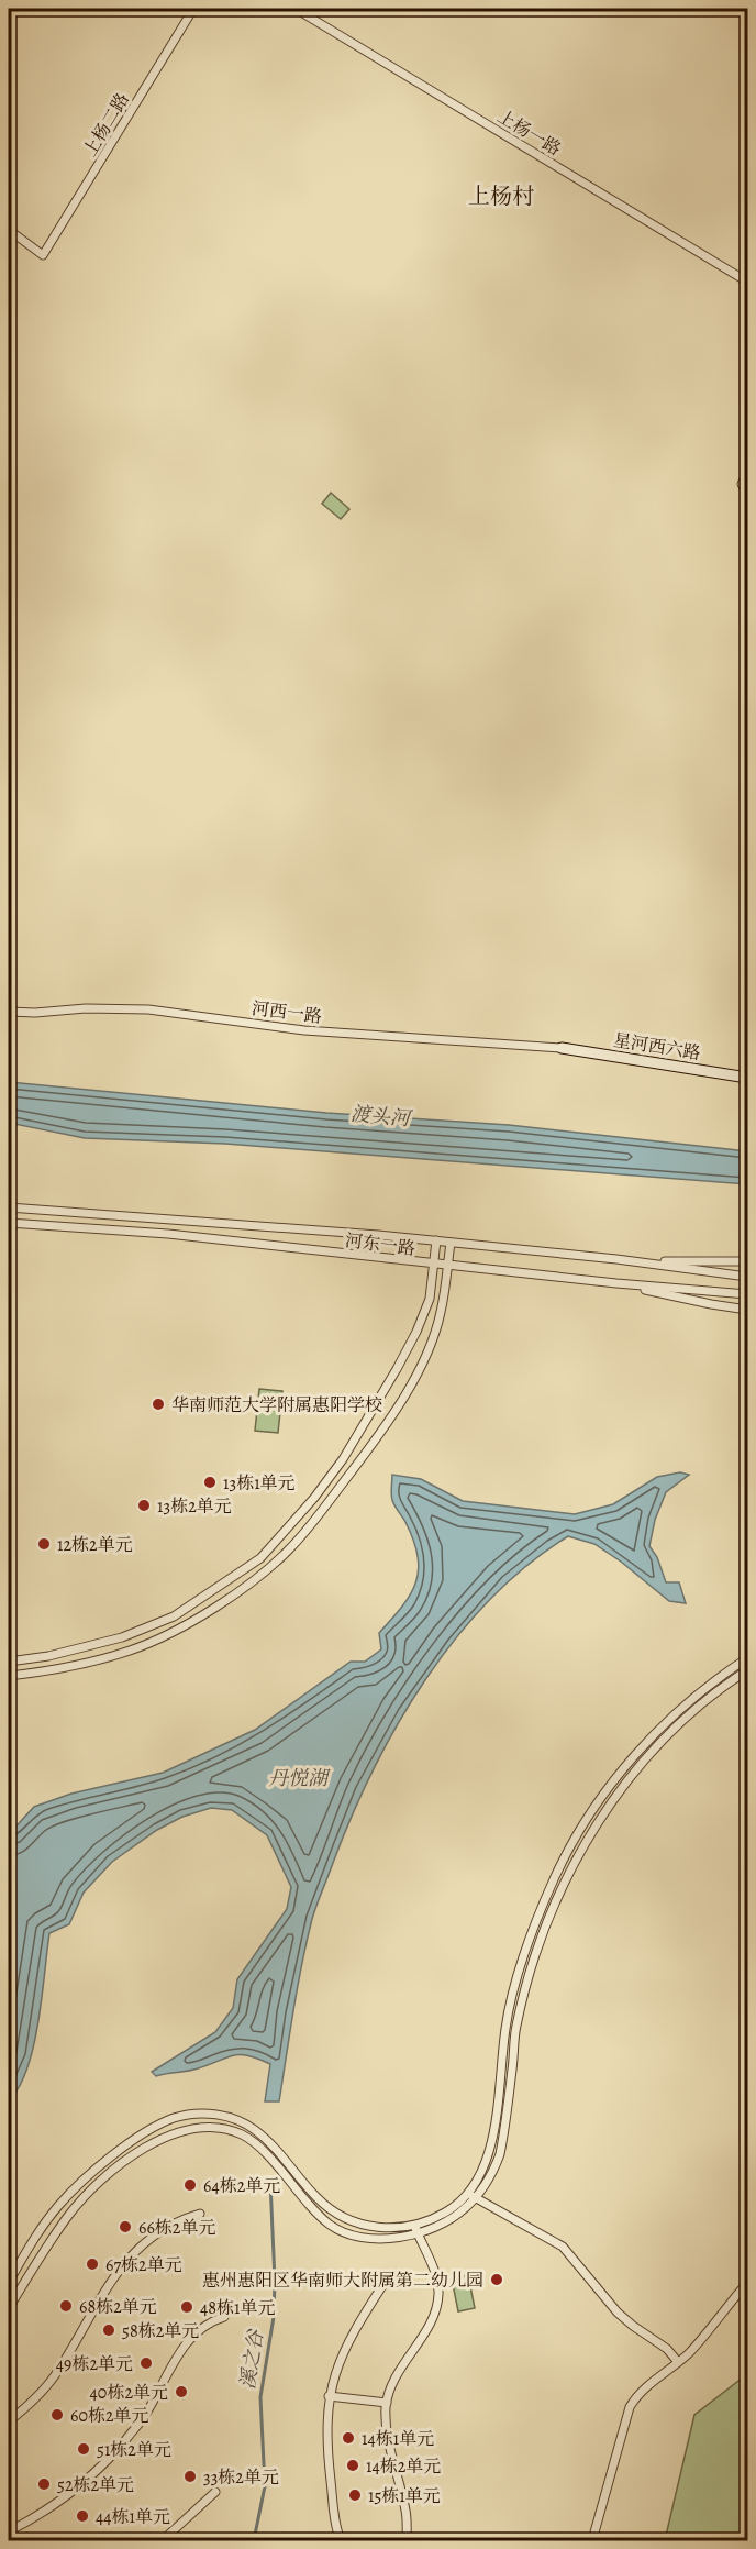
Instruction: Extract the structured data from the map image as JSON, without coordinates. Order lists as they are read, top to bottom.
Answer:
{
  "streets": {
    "street": [
      "上杨二路",
      "上杨一路",
      "河西一路",
      "星河西六路",
      "河东一路"
    ]
  },
  "crossings": [
    ["河西一路", "星河西六路"]
  ],
  "districts": ["上杨村"],
  "water": ["渡头河", "丹悦湖", "溪之谷"],
  "places": [
    "华南师范大学附属惠阳学校",
    "13栋1单元",
    "13栋2单元",
    "12栋2单元",
    "64栋2单元",
    "66栋2单元",
    "67栋2单元",
    "惠州惠阳区华南师大附属第二幼儿园",
    "68栋2单元",
    "48栋1单元",
    "58栋2单元",
    "49栋2单元",
    "40栋2单元",
    "60栋2单元",
    "14栋1单元",
    "51栋2单元",
    "14栋2单元",
    "33栋2单元",
    "52栋2单元",
    "15栋1单元",
    "44栋1单元"
  ]
}
